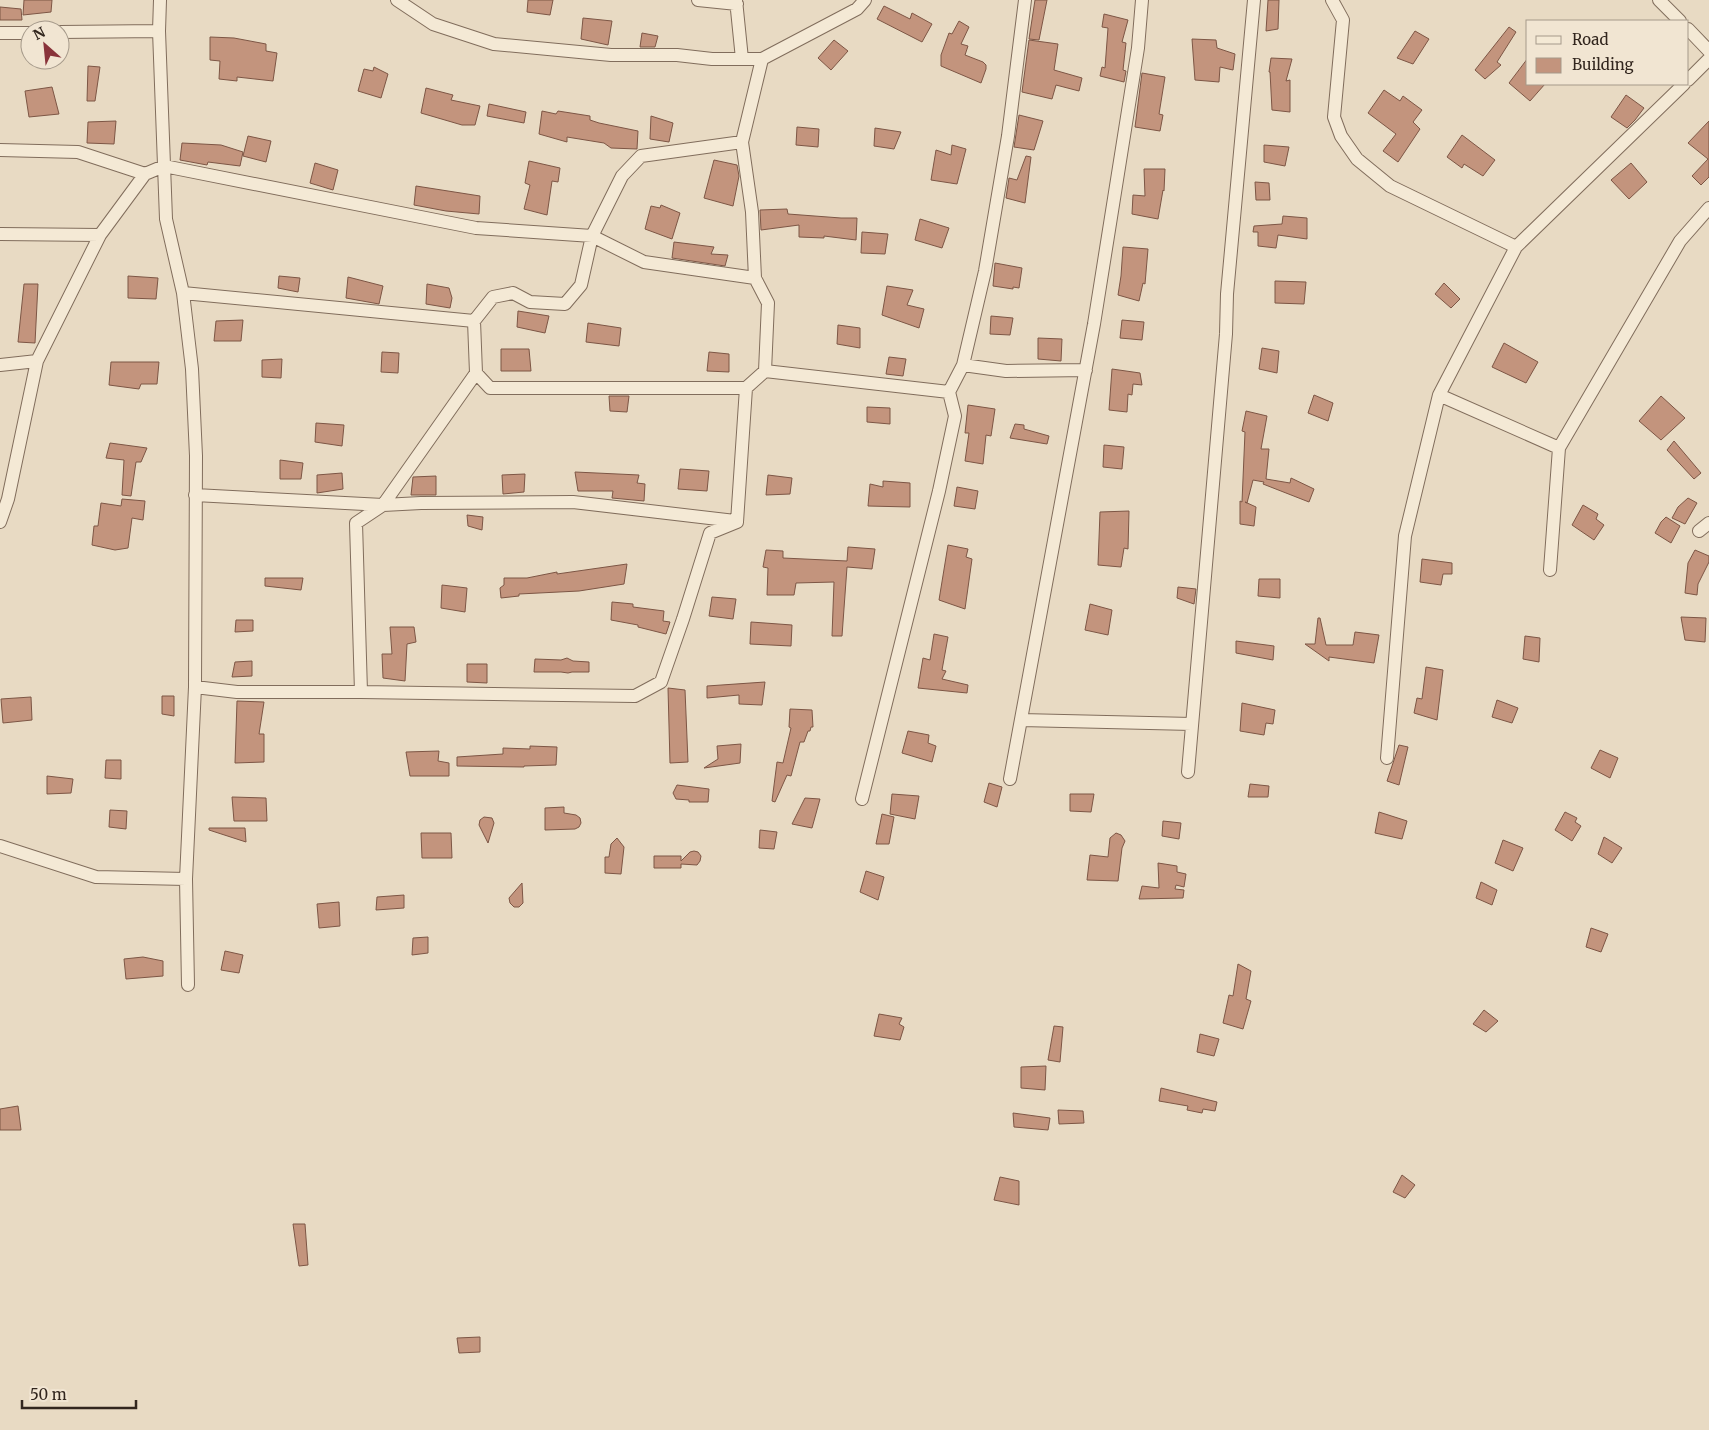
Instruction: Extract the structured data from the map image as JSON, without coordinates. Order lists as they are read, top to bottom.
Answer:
{
  "legend": ["Road", "Building"],
  "scale_bar": "50 m",
  "north": "top left"
}
